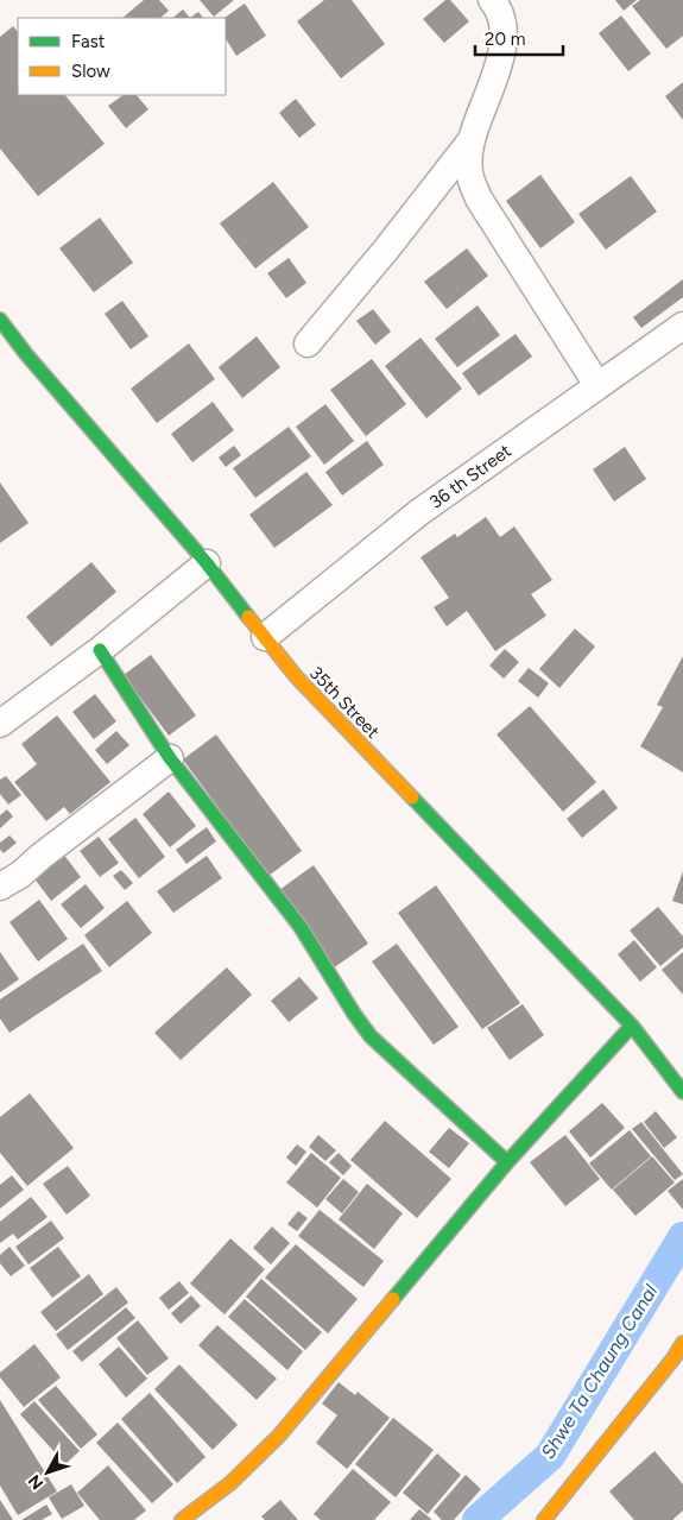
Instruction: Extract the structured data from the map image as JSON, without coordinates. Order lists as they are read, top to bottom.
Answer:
{
  "streets": {
    "street": ["36 th Street", "35th Street"]
  },
  "crossings": [
    ["36 th Street", "35th Street"]
  ],
  "water": ["Shwe Ta Chaung Canal"],
  "legend": ["Fast", "Slow"],
  "scale_bar": "20 m",
  "north": "bottom left"
}
